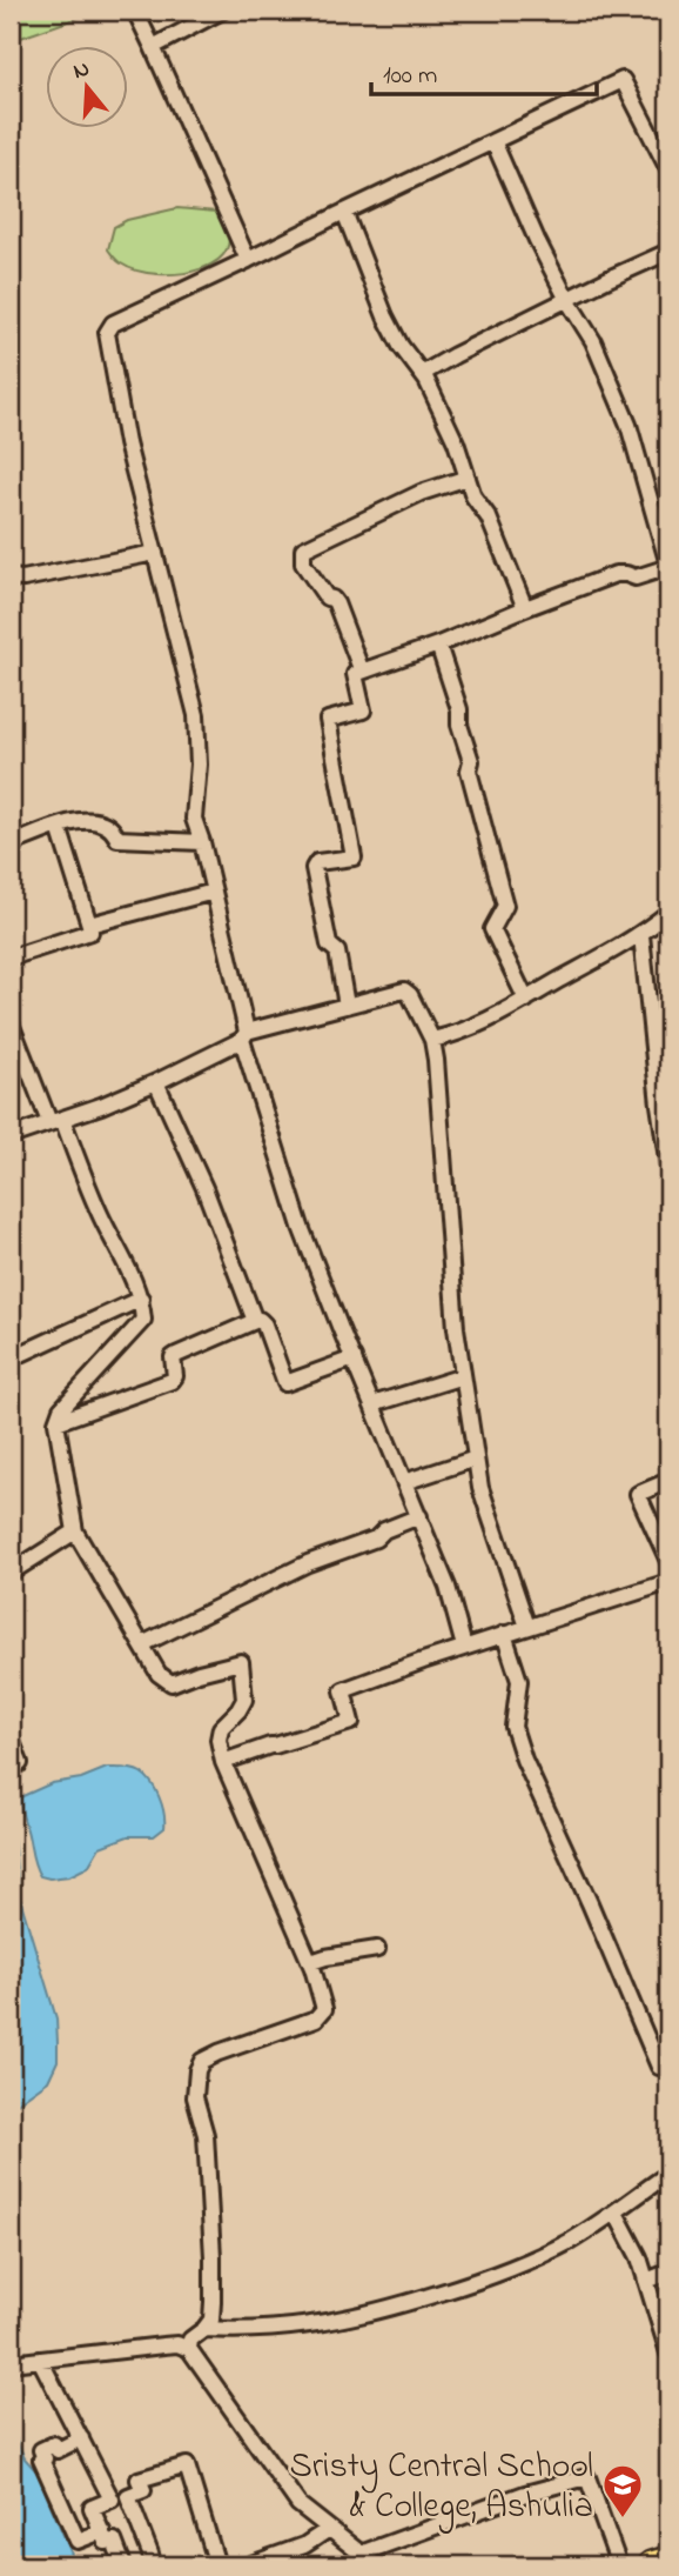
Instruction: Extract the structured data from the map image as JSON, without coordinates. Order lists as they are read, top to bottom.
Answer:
{
  "places": {
    "school or university": ["Sristy Central School & College, Ashulia"]
  },
  "scale_bar": "100 m",
  "north": "top"
}
